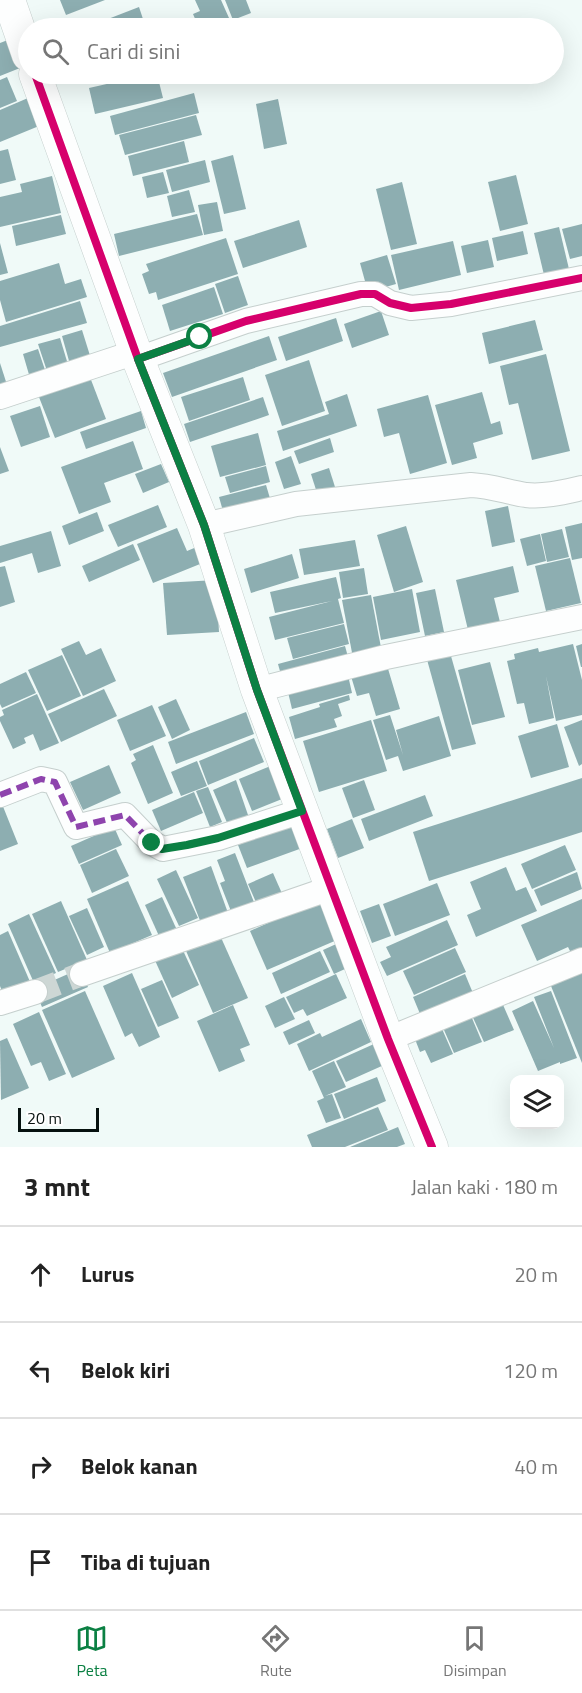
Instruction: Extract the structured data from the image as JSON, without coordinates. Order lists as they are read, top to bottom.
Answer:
{
  "scale_bar": "20 m",
  "page": {
    "search": "Cari di sini",
    "scale": "20 m",
    "heading": ["3 mnt", "Jalan kaki · 180 m"],
    "list": [
      ["Lurus", "20 m"],
      ["Belok kiri", "120 m"],
      ["Belok kanan", "40 m"],
      "Tiba di tujuan"
    ],
    "nav": ["Peta", "Rute", "Disimpan"]
  }
}
